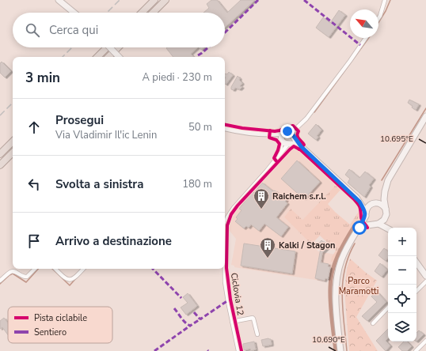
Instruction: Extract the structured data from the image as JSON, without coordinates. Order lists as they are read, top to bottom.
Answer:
{
  "streets": {
    "cycle path": ["Ciclovia 12"]
  },
  "parks": ["Parco Maramotti"],
  "places": {
    "building": ["Raichem s.r.l.", "Kalki / Stagon"]
  },
  "legend": ["Pista ciclabile", "Sentiero"],
  "north": "top left",
  "page": {
    "search": "Cerca qui",
    "heading": ["3 min", "A piedi · 230 m"],
    "list": [
      ["Prosegui", "Via Vladimir Il'ic Lenin", "50 m"],
      ["Svolta a sinistra", "180 m"],
      "Arrivo a destinazione"
    ],
    "map_buttons": ["+", "−"]
  },
  "coordinates": ["10.695°E", "10.690°E"]
}
